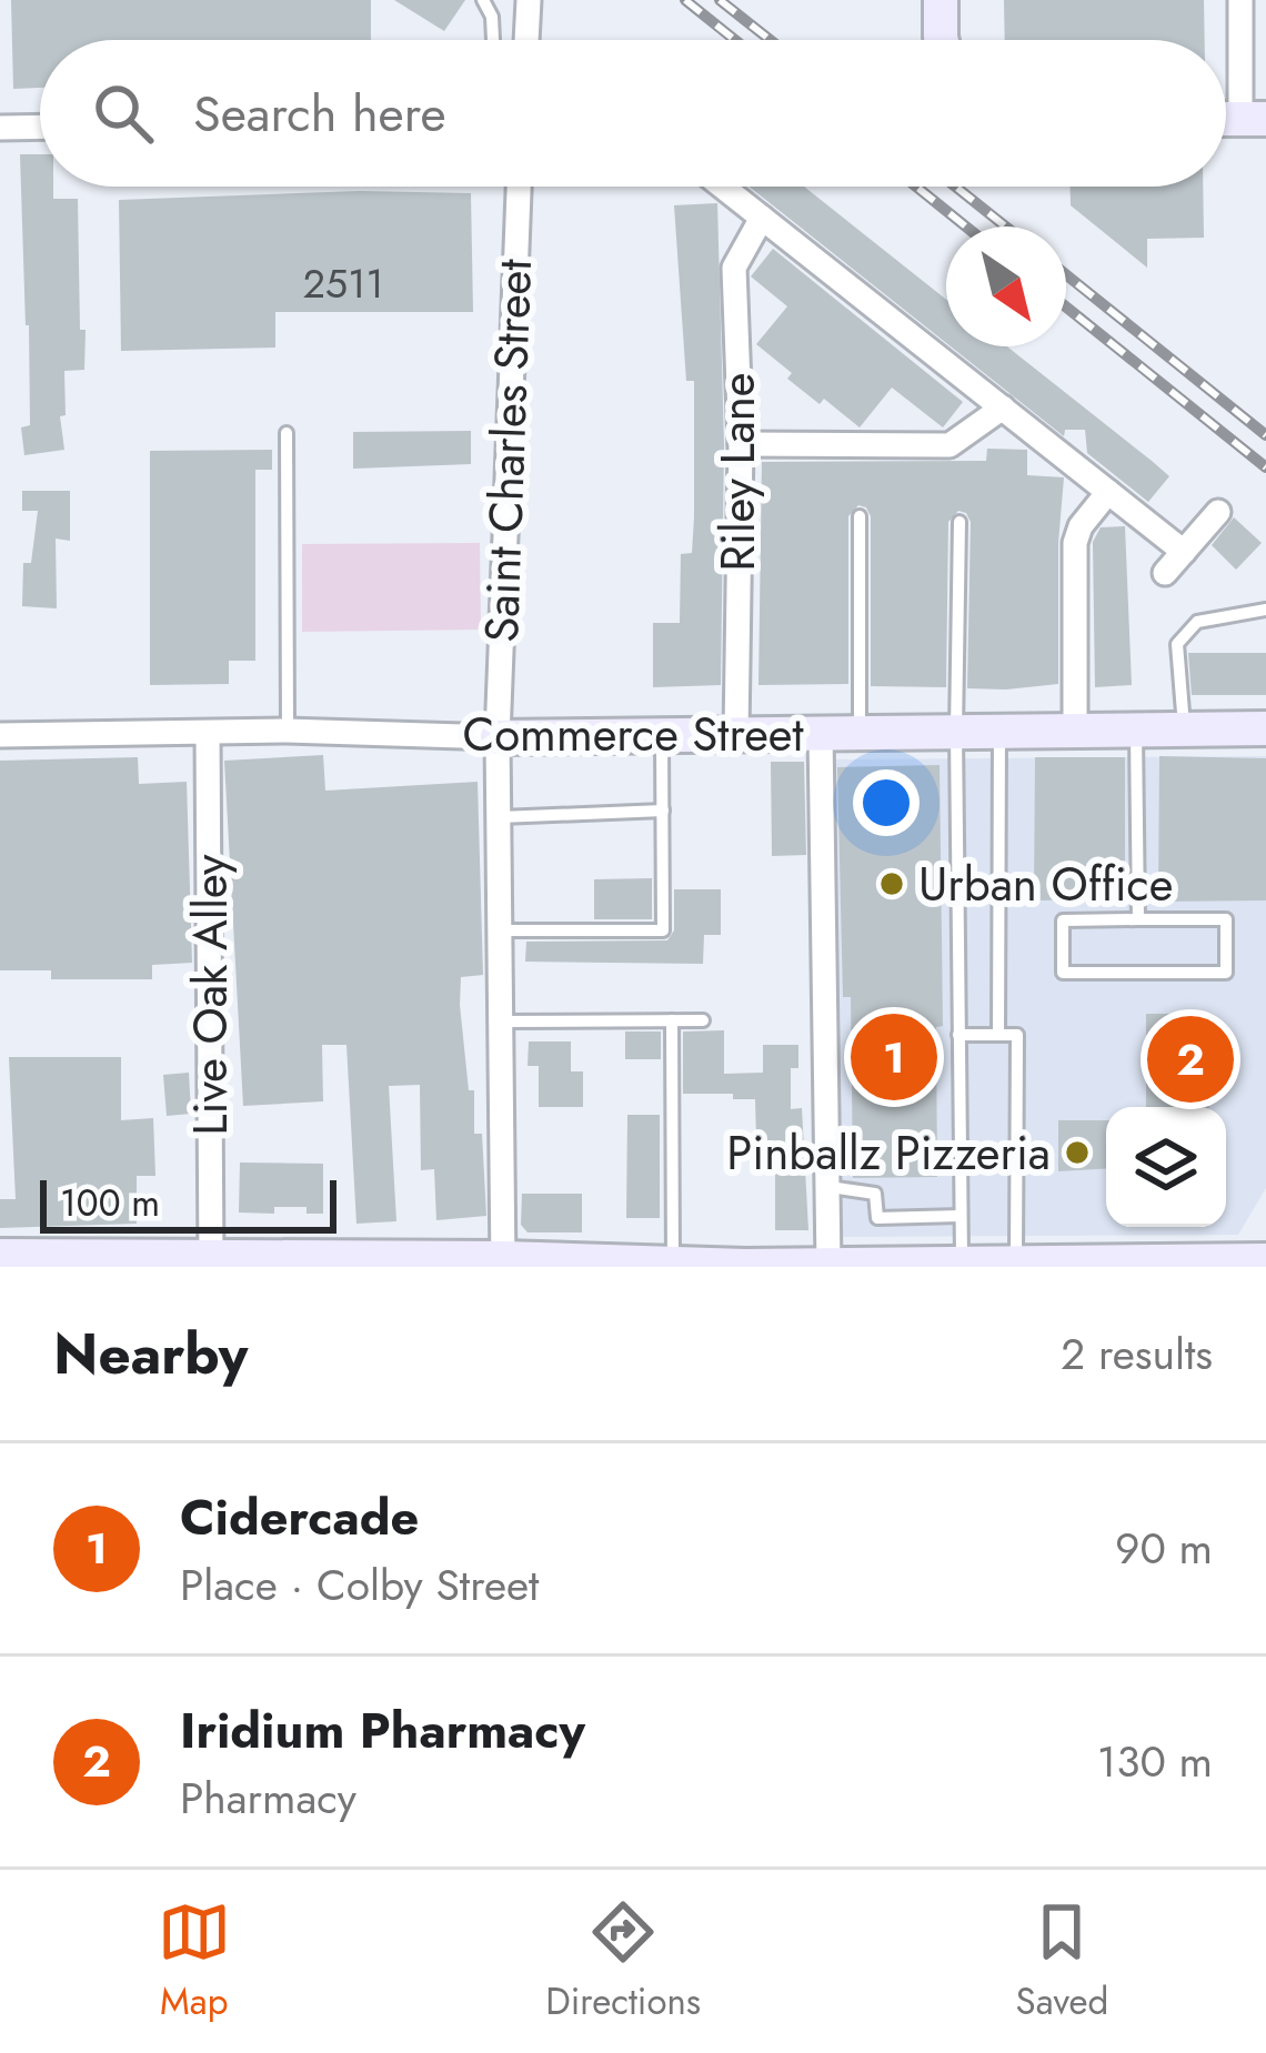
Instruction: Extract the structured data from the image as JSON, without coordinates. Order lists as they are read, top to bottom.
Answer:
{
  "streets": {
    "street": [
      "Saint Charles Street",
      "Riley Lane",
      "Commerce Street",
      "Live Oak Alley"
    ]
  },
  "crossings": [
    ["Saint Charles Street", "Commerce Street"],
    ["Riley Lane", "Commerce Street"],
    ["Commerce Street", "Live Oak Alley"]
  ],
  "places": ["Urban Office", "Pinballz Pizzeria"],
  "house_numbers": ["2511"],
  "scale_bar": "100 m",
  "north": "bottom right",
  "page": {
    "search": "Search here",
    "pins": ["1", "2"],
    "scale": "100 m",
    "heading": ["Nearby", "2 results"],
    "list": [
      {
        "mark": "1",
        "name": "Cidercade",
        "note": "Place · Colby Street",
        "value": "90 m"
      },
      {
        "mark": "2",
        "name": "Iridium Pharmacy",
        "note": "Pharmacy",
        "value": "130 m"
      }
    ],
    "nav": ["Map", "Directions", "Saved"]
  }
}
